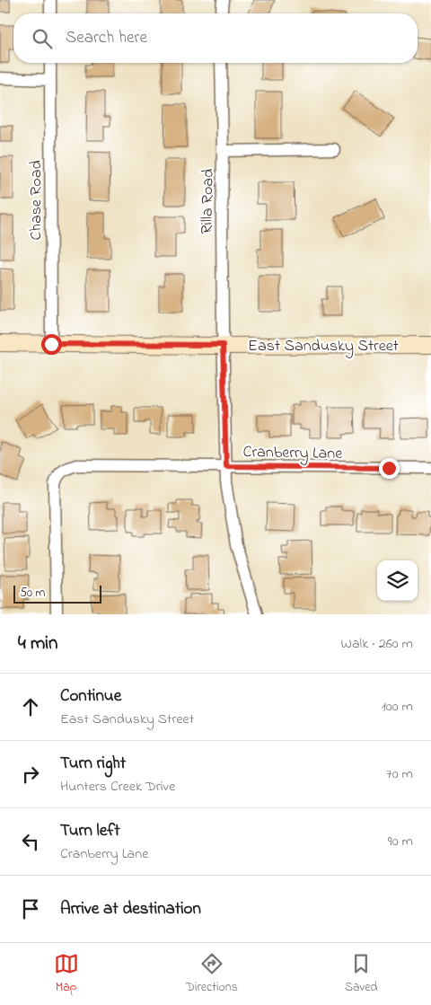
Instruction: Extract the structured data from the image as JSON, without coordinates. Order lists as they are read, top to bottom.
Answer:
{
  "streets": {
    "main road": ["East Sandusky Street"],
    "street": ["Chase Road", "Rilla Road", "Cranberry Lane"]
  },
  "crossings": [
    ["Chase Road", "East Sandusky Street"],
    ["Rilla Road", "East Sandusky Street"],
    ["Rilla Road", "Cranberry Lane"]
  ],
  "scale_bar": "50 m",
  "page": {
    "search": "Search here",
    "scale": "50 m",
    "heading": ["4 min", "Walk · 260 m"],
    "list": [
      ["Continue", "East Sandusky Street", "100 m"],
      ["Turn right", "Hunters Creek Drive", "70 m"],
      ["Turn left", "Cranberry Lane", "90 m"],
      "Arrive at destination"
    ],
    "nav": ["Map", "Directions", "Saved"]
  }
}
